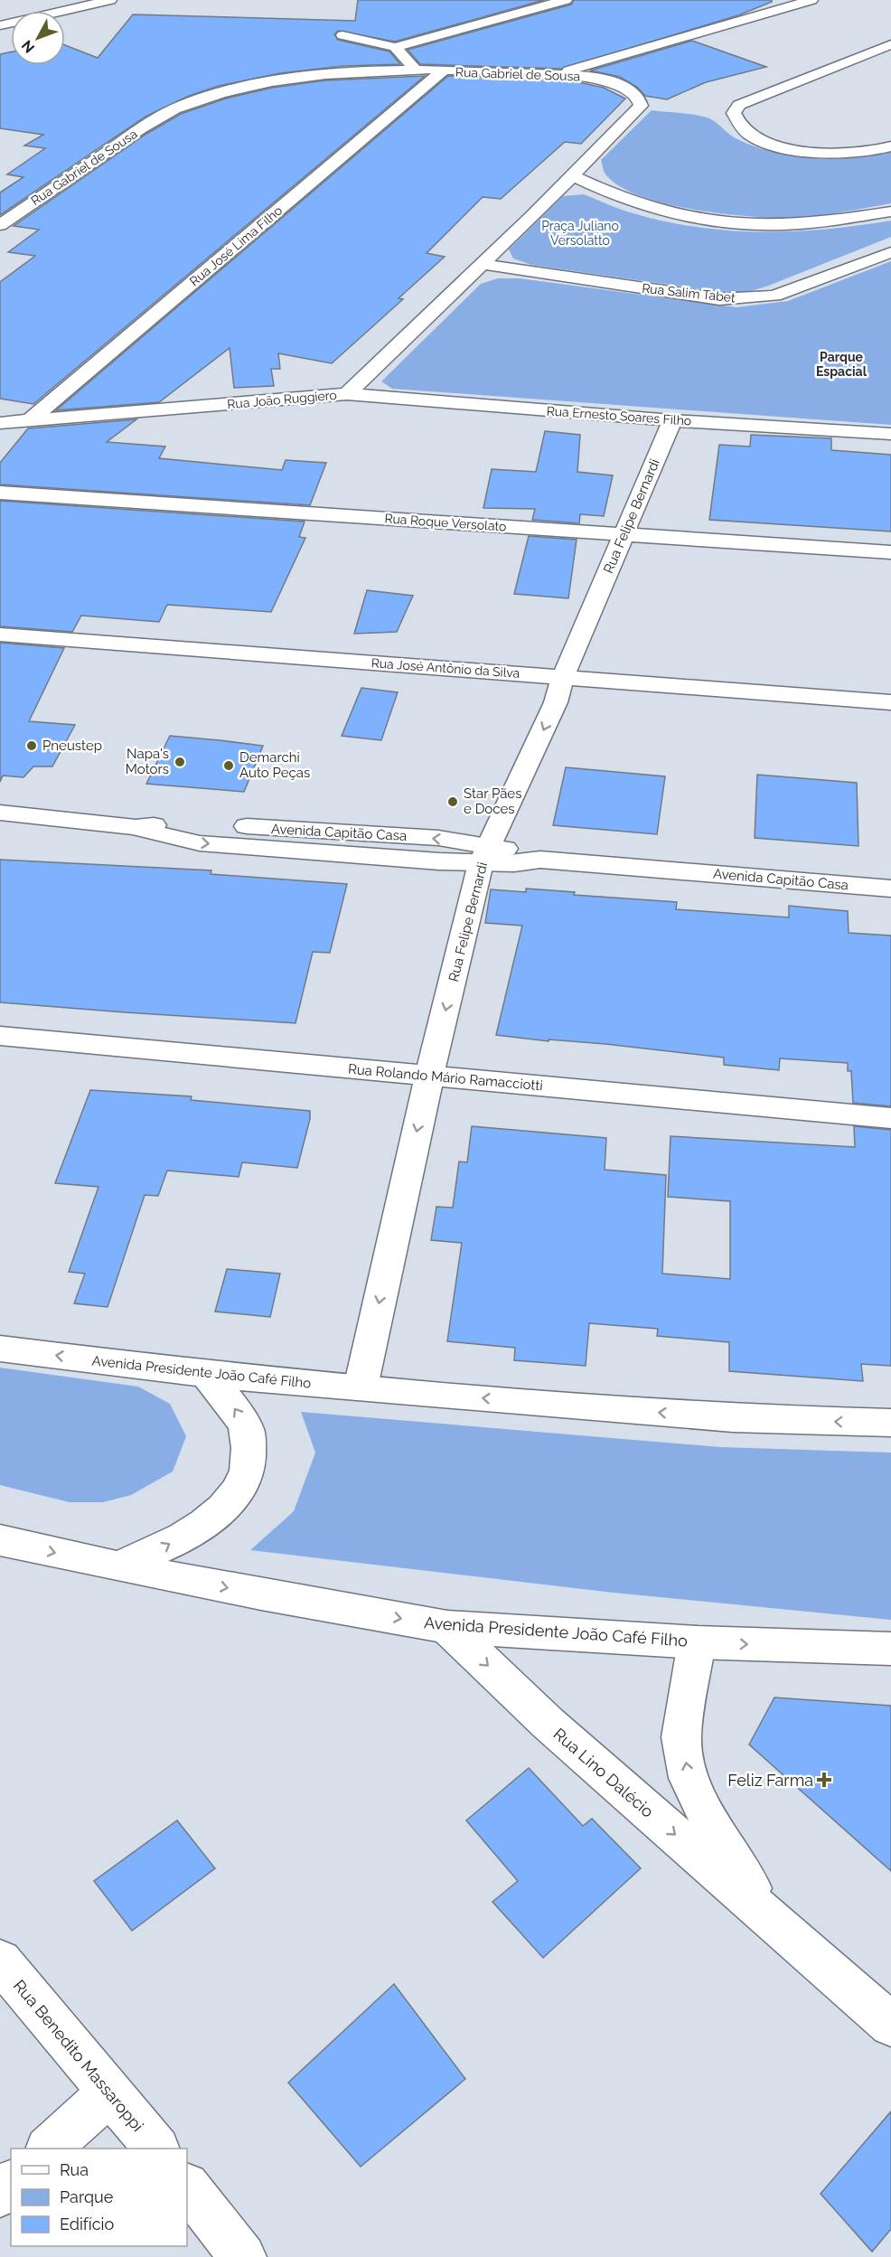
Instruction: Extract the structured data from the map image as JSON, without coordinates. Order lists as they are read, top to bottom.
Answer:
{
  "streets": {
    "street": [
      "Rua Gabriel de Sousa",
      "Rua José Lima Filho",
      "Rua Salim Tabet",
      "Rua João Ruggiero",
      "Rua Ernesto Soares Filho",
      "Rua Felipe Bernardi",
      "Rua Roque Versolato",
      "Rua José Antônio da Silva",
      "Avenida Capitão Casa",
      "Rua Rolando Mário Ramacciotti",
      "Avenida Presidente João Café Filho",
      "Rua Lino Dalécio",
      "Rua Benedito Massaroppi"
    ]
  },
  "crossings": [
    ["Rua Gabriel de Sousa", "Rua José Lima Filho"],
    ["Rua Gabriel de Sousa", "Rua João Ruggiero"],
    ["Rua José Lima Filho", "Rua João Ruggiero"],
    ["Rua Salim Tabet", "Rua João Ruggiero"],
    ["Rua João Ruggiero", "Rua Ernesto Soares Filho"],
    ["Rua Ernesto Soares Filho", "Rua Felipe Bernardi"],
    ["Rua Felipe Bernardi", "Rua Roque Versolato"],
    ["Rua Felipe Bernardi", "Rua José Antônio da Silva"],
    ["Rua Felipe Bernardi", "Avenida Capitão Casa"],
    ["Rua Felipe Bernardi", "Rua Rolando Mário Ramacciotti"],
    ["Rua Felipe Bernardi", "Avenida Presidente João Café Filho"],
    ["Avenida Presidente João Café Filho", "Rua Lino Dalécio"]
  ],
  "one_way": ["Rua Felipe Bernardi"],
  "districts": ["Parque Espacial"],
  "parks": ["Praça Juliano Versolatto"],
  "places": {
    "other": [
      "Pneustep",
      "Napa's Motors",
      "Demarchi Auto Peças",
      "Star Pães e Doces"
    ],
    "health": ["Feliz Farma"]
  },
  "legend": ["Rua", "Parque", "Edifício"],
  "north": "bottom left"
}
